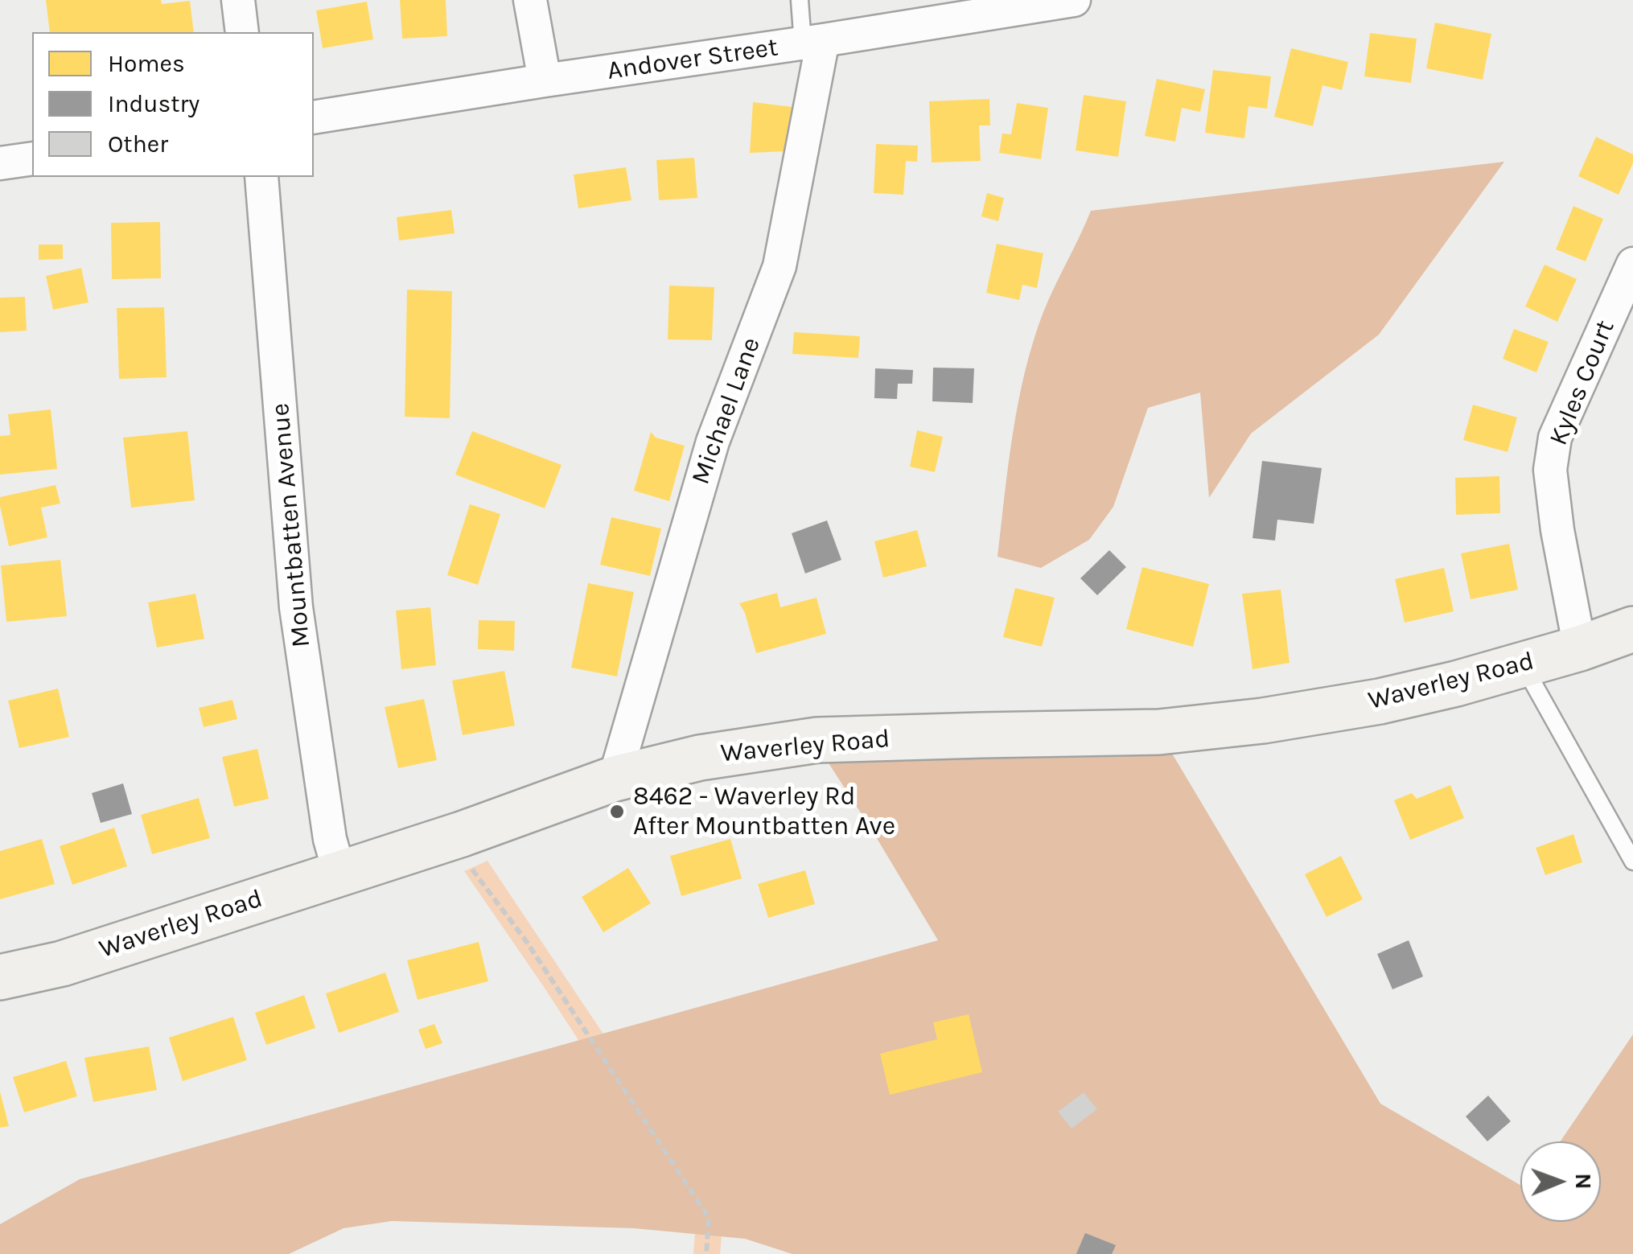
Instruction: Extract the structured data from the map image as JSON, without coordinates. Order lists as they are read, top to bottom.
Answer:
{
  "streets": {
    "main road": ["Waverley Road"],
    "street": [
      "Andover Street",
      "Kyles Court",
      "Michael Lane",
      "Mountbatten Avenue"
    ]
  },
  "crossings": [
    ["Andover Street", "Michael Lane"],
    ["Kyles Court", "Waverley Road"],
    ["Michael Lane", "Waverley Road"],
    ["Mountbatten Avenue", "Waverley Road"]
  ],
  "places": ["8462 - Waverley Rd After Mountbatten Ave"],
  "legend": ["Homes", "Industry", "Other"],
  "north": "right"
}
